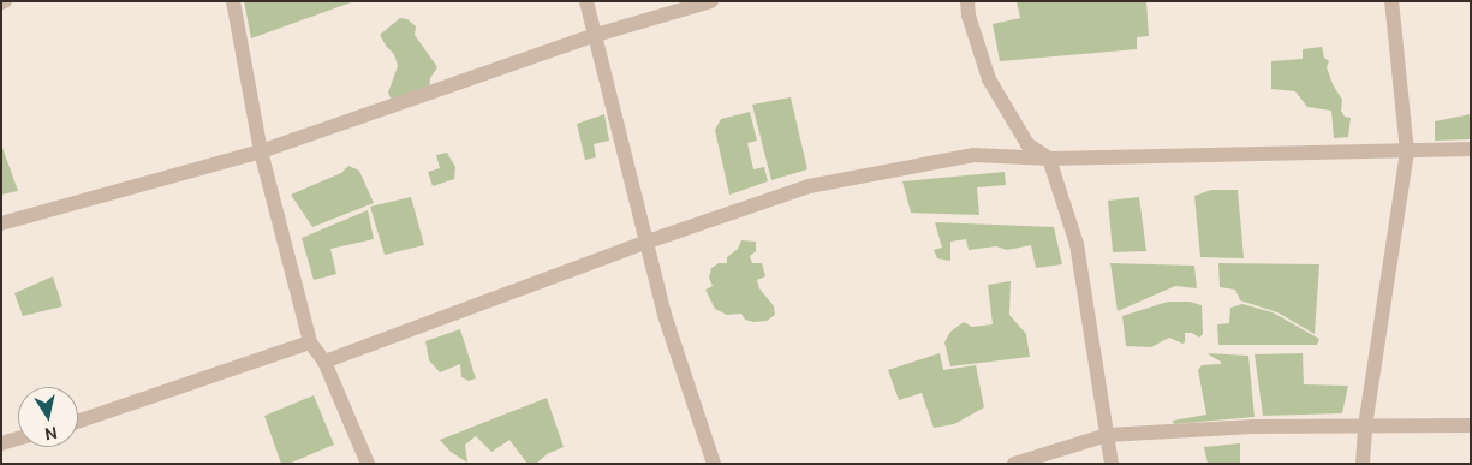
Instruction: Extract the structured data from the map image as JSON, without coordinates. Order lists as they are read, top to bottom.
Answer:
{
  "north": "bottom"
}
